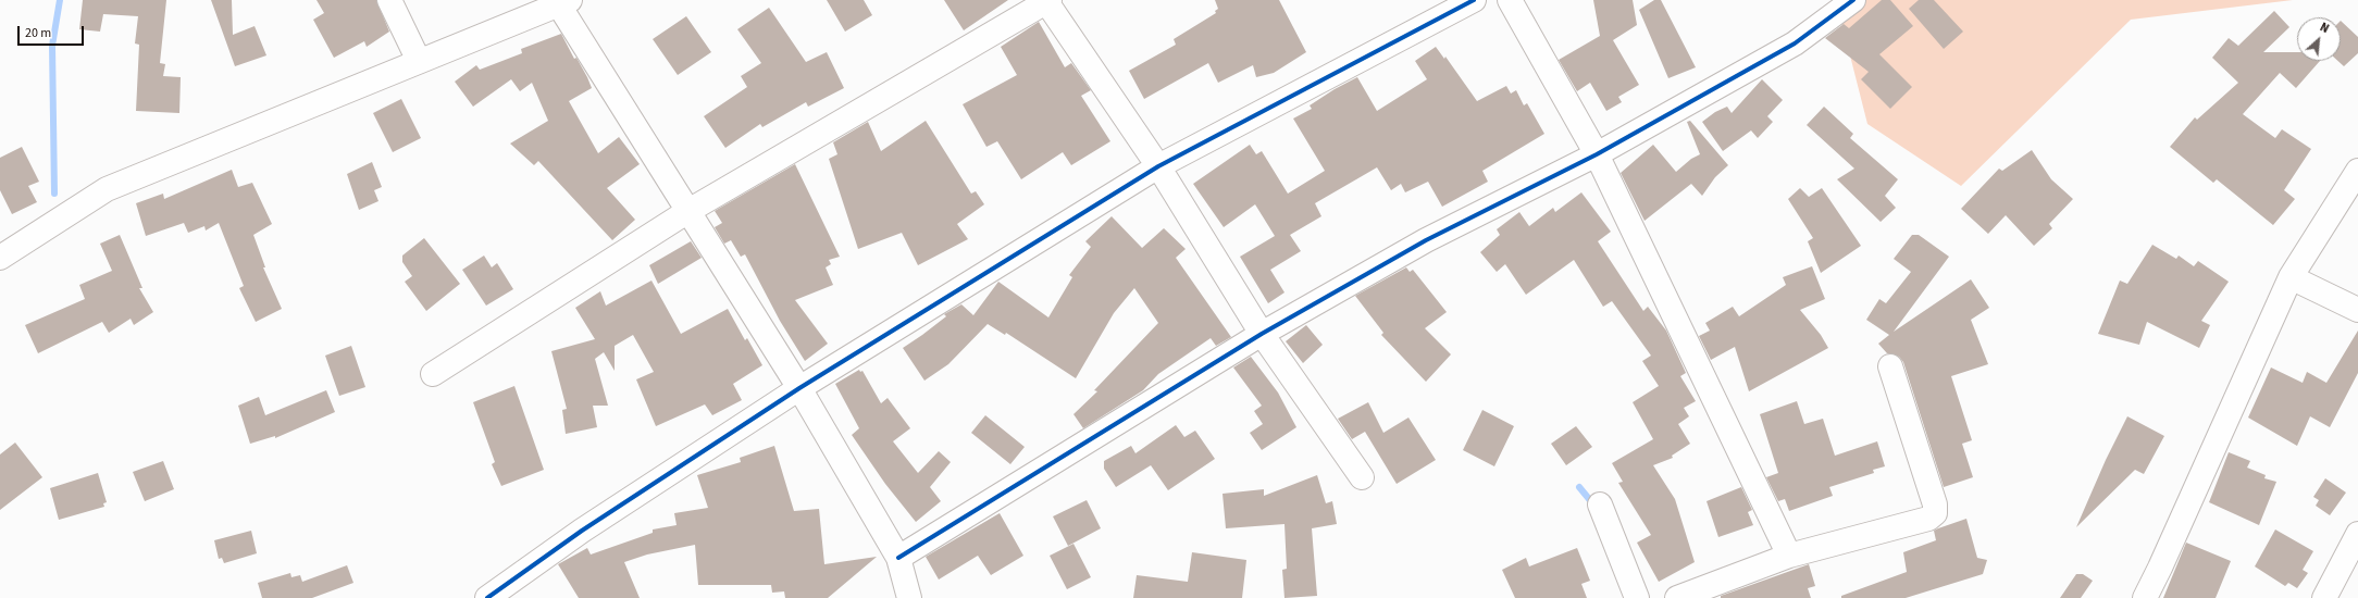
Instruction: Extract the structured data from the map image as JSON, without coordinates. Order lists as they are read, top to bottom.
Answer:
{
  "scale_bar": "20 m",
  "north": "top right"
}
